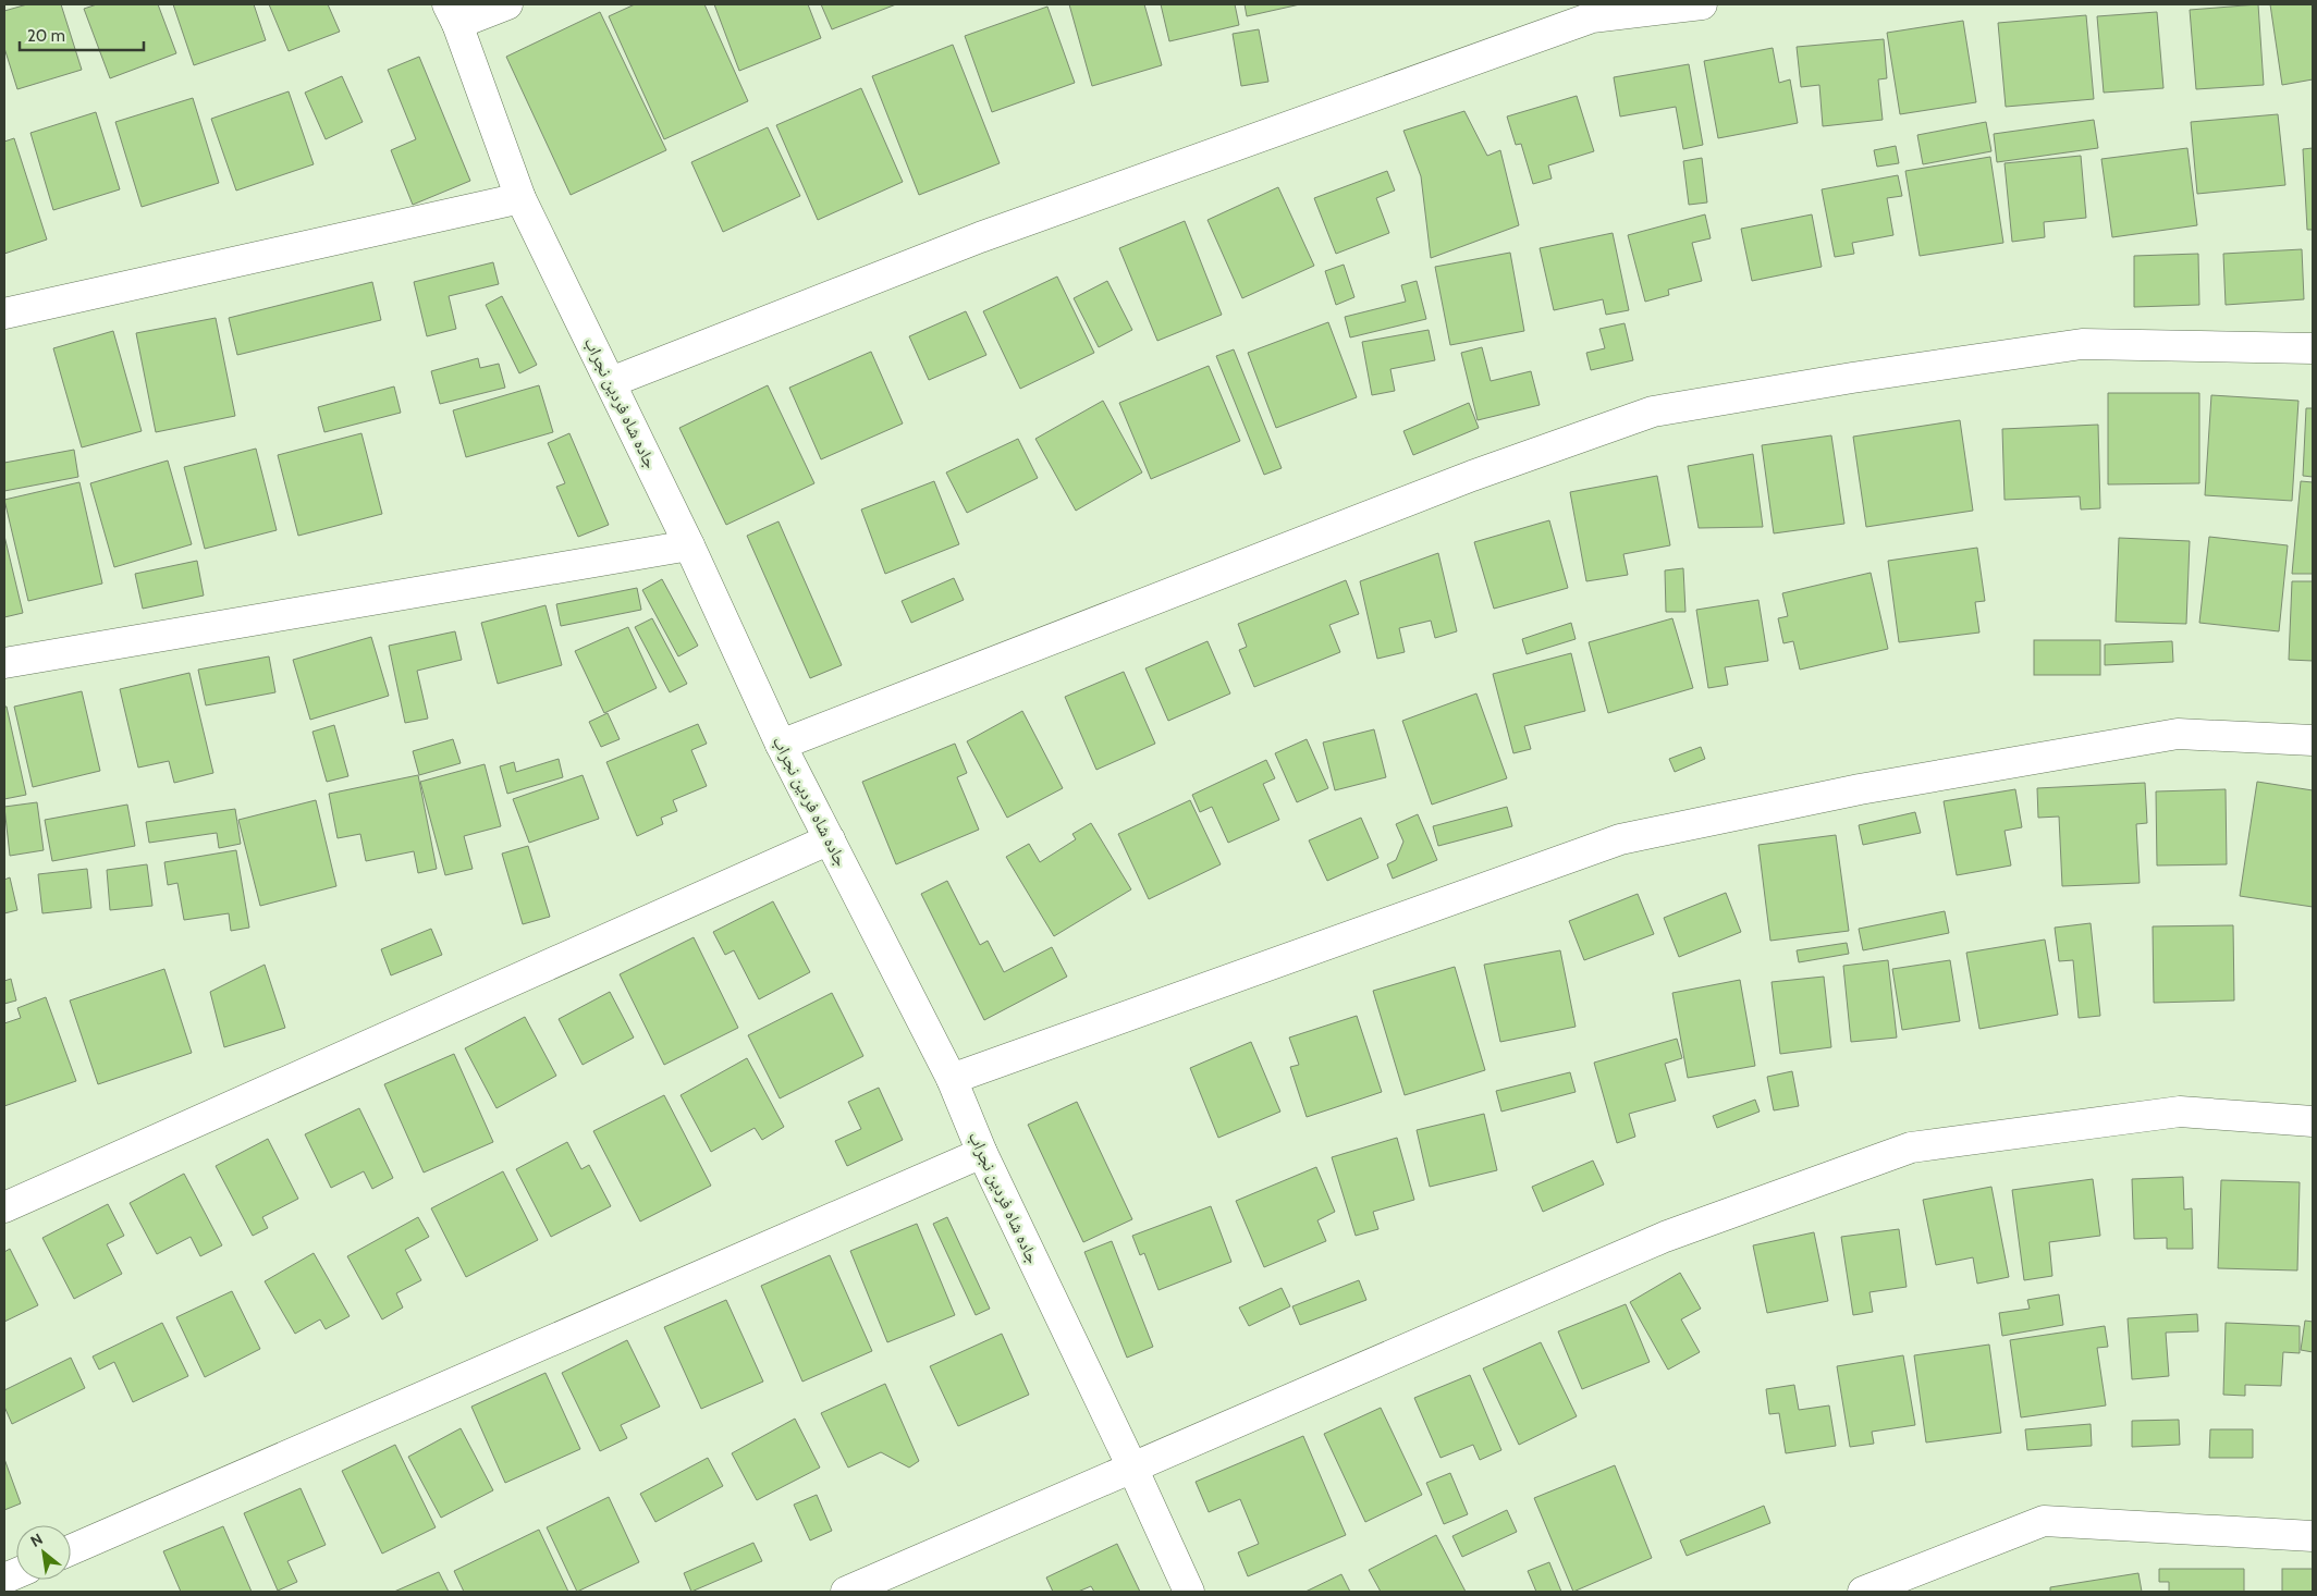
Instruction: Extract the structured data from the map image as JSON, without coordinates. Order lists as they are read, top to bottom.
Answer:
{
  "streets": {
    "street": ["جاده شاه فردین نجراب"]
  },
  "scale_bar": "20 m",
  "north": "top left"
}
